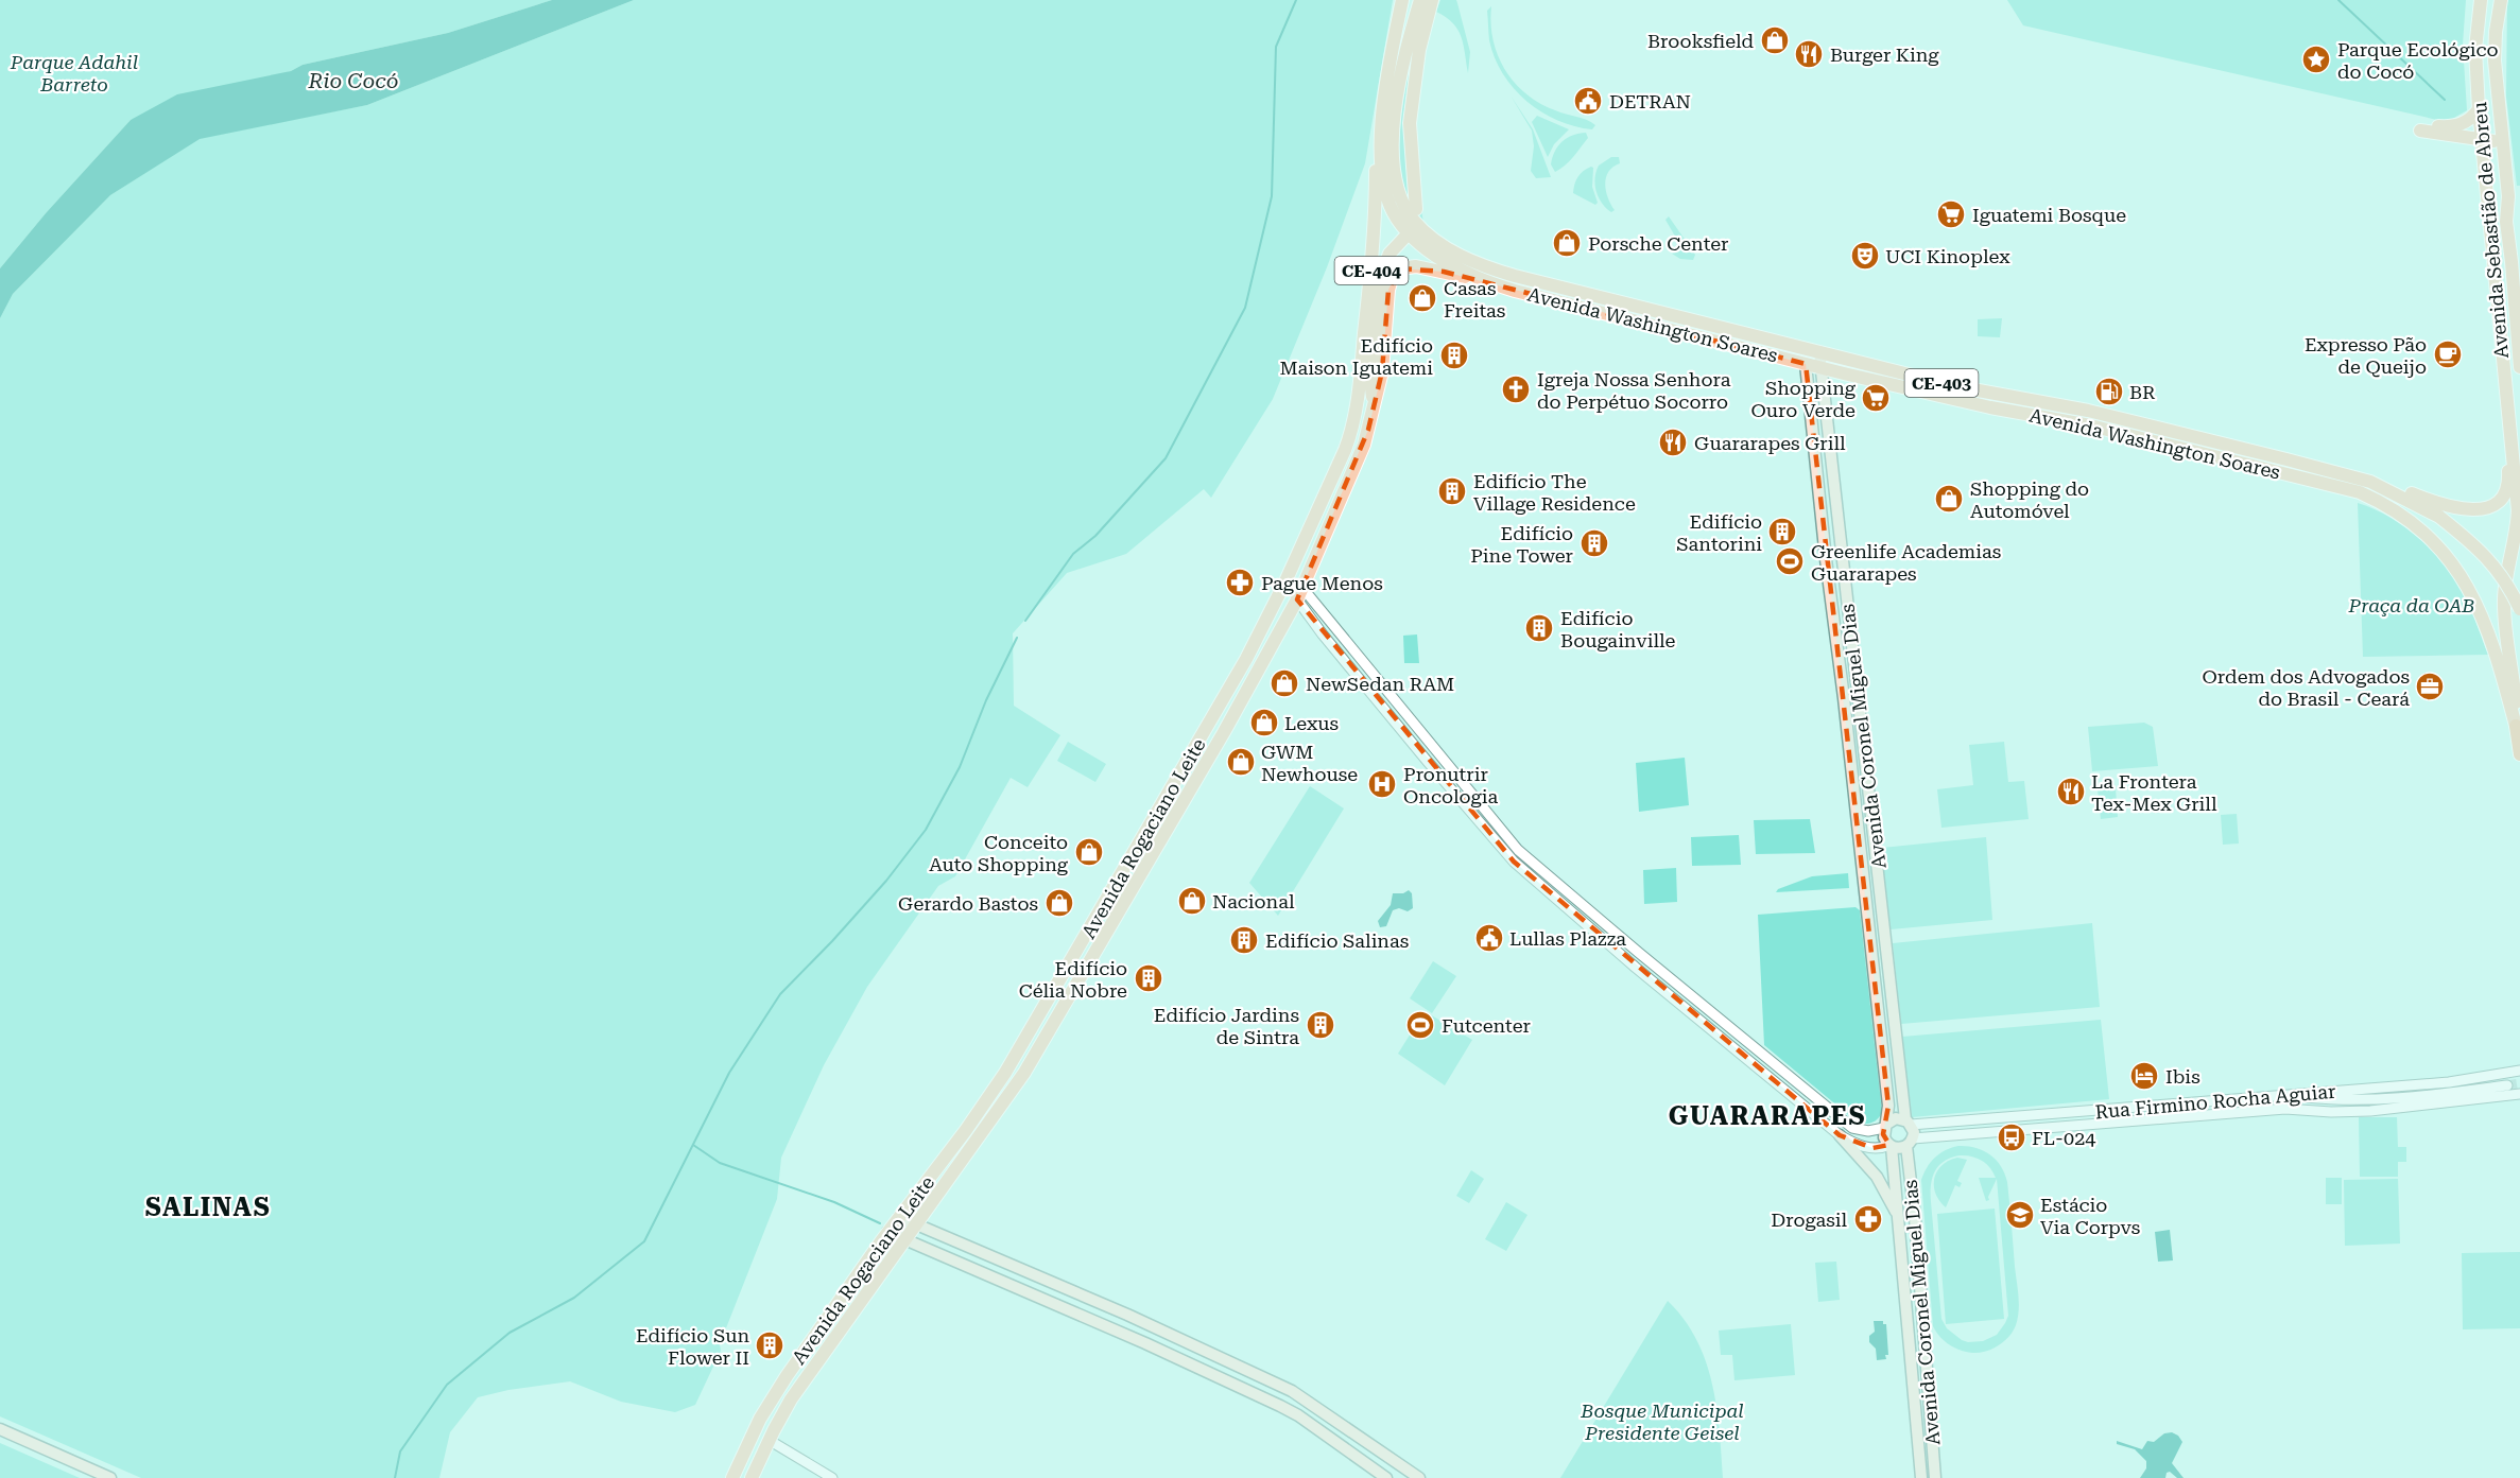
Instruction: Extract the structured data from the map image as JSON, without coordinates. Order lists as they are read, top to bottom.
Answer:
{
  "streets": {
    "highway": ["Avenida Washington Soares"],
    "main road": [
      "Avenida Sebastião de Abreu",
      "CE-404",
      "CE-403",
      "Avenida Coronel Miguel Dias",
      "Avenida Rogaciano Leite"
    ],
    "street": ["Rua Firmino Rocha Aguiar"]
  },
  "crossings": [
    ["Avenida Sebastião de Abreu", "Avenida Washington Soares"],
    ["CE-404", "Avenida Washington Soares"],
    ["CE-404", "Avenida Rogaciano Leite"],
    ["Avenida Washington Soares", "Avenida Coronel Miguel Dias"],
    ["Avenida Coronel Miguel Dias", "Rua Firmino Rocha Aguiar"]
  ],
  "districts": ["GUARARAPES", "SALINAS"],
  "water": ["Rio Cocó"],
  "parks": ["Parque Adahil Barreto", "Praça da OAB", "Bosque Municipal Presidente Geisel"],
  "places": {
    "shop": [
      "Brooksfield",
      "Porsche Center",
      "Casas Freitas",
      "Shopping do Automóvel",
      "NewSedan RAM",
      "Lexus",
      "GWM Newhouse",
      "Conceito Auto Shopping",
      "Nacional",
      "Gerardo Bastos"
    ],
    "restaurant": ["Burger King", "Guararapes Grill", "La Frontera Tex-Mex Grill"],
    "place": ["Parque Ecológico do Cocó"],
    "public building": ["DETRAN", "Lullas Plazza"],
    "supermarket": ["Iguatemi Bosque", "Shopping Ouro Verde"],
    "theatre": ["UCI Kinoplex"],
    "cafe": ["Expresso Pão de Queijo"],
    "building": [
      "Edifício Maison Iguatemi",
      "Edifício The Village Residence",
      "Edifício Santorini",
      "Edifício Pine Tower",
      "Edifício Bougainville",
      "Edifício Salinas",
      "Edifício Célia Nobre",
      "Edifício Jardins de Sintra",
      "Edifício Sun Flower II"
    ],
    "church": ["Igreja Nossa Senhora do Perpétuo Socorro"],
    "fuel station": ["BR"],
    "sports": ["Greenlife Academias Guararapes", "Futcenter"],
    "pharmacy": ["Pague Menos", "Drogasil"],
    "office": ["Ordem dos Advogados do Brasil - Ceará"],
    "hospital": ["Pronutrir Oncologia"],
    "hotel": ["Ibis"],
    "bus stop": ["FL-024"],
    "school or university": ["Estácio Via Corpvs"]
  }
}
